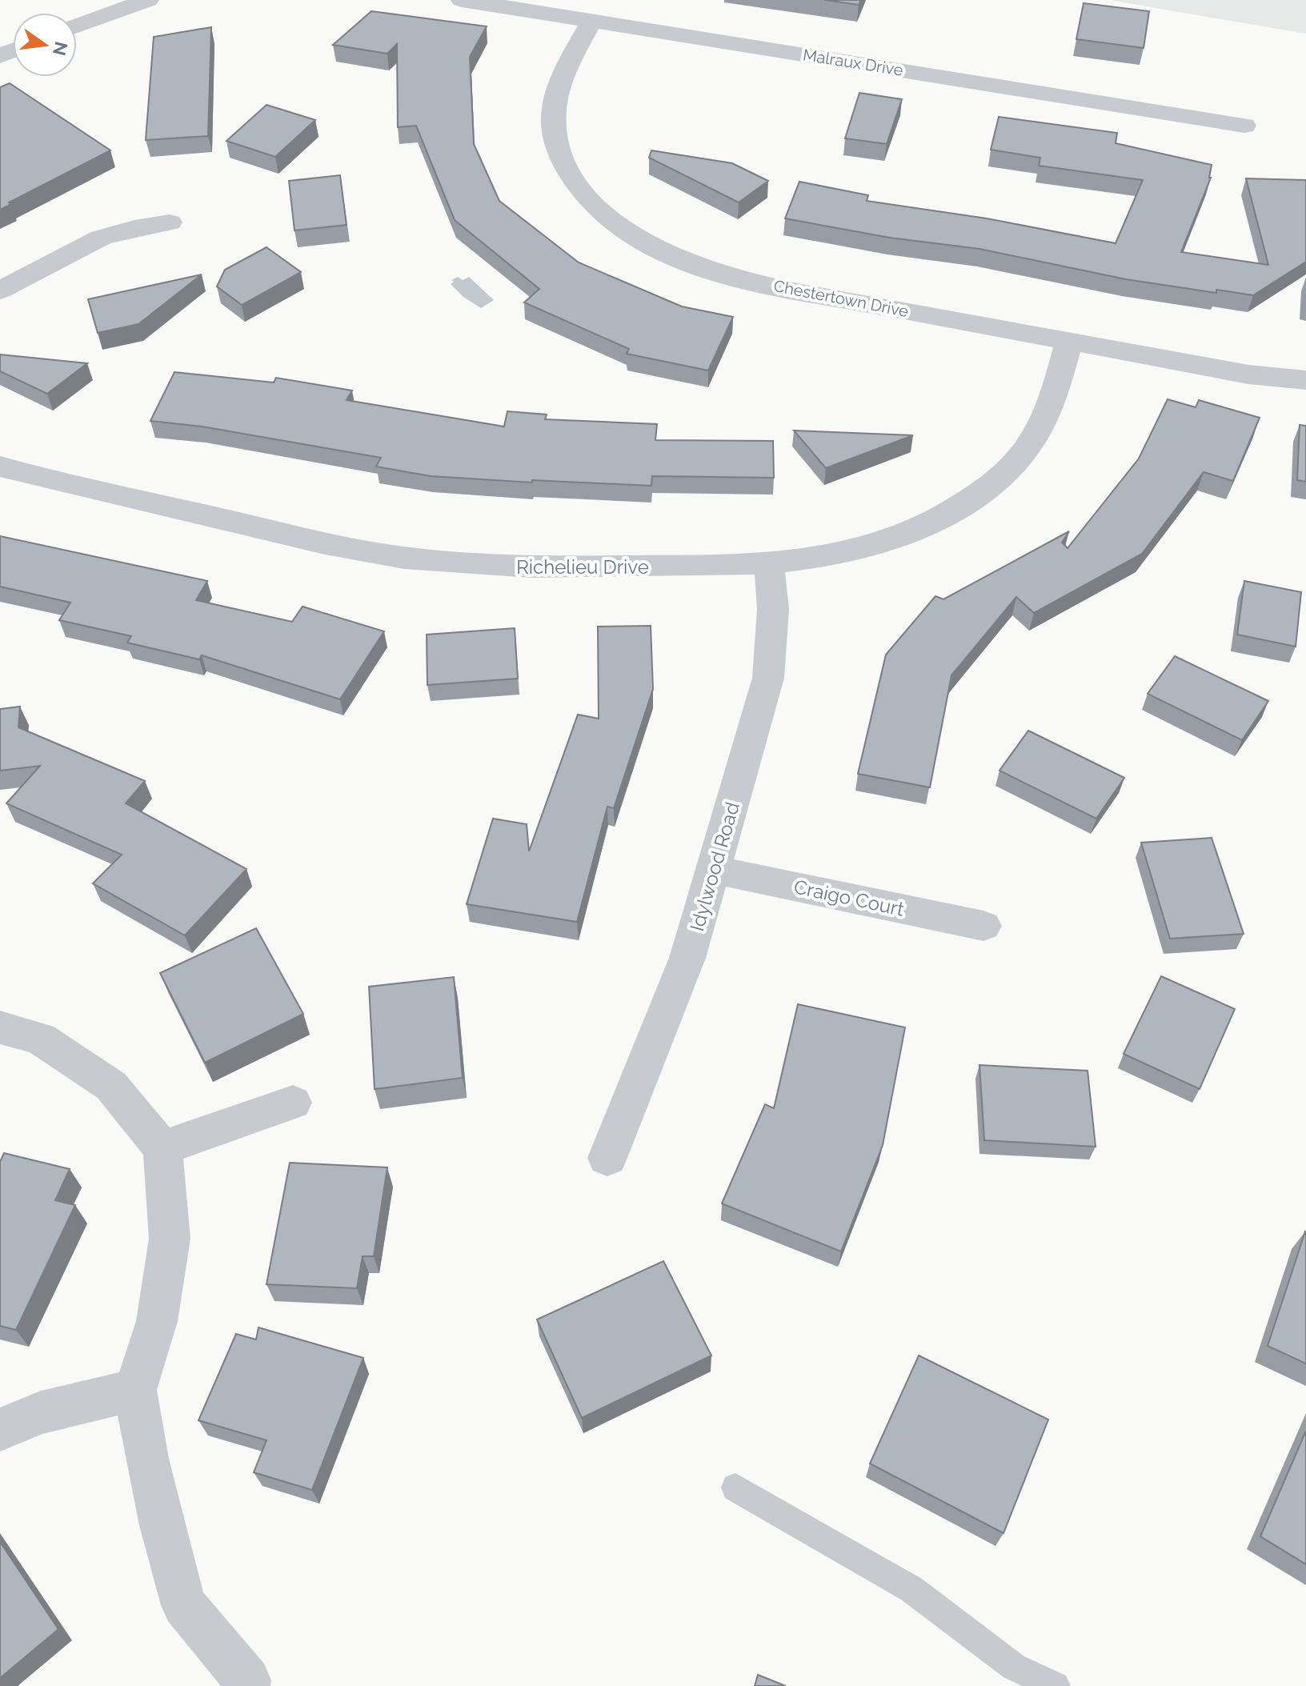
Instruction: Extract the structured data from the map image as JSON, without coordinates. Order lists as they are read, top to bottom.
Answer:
{
  "streets": {
    "street": [
      "Malraux Drive",
      "Chestertown Drive",
      "Richelieu Drive",
      "Idylwood Road",
      "Craigo Court"
    ]
  },
  "crossings": [
    ["Malraux Drive", "Chestertown Drive"],
    ["Chestertown Drive", "Richelieu Drive"],
    ["Richelieu Drive", "Idylwood Road"],
    ["Idylwood Road", "Craigo Court"]
  ],
  "north": "right"
}
